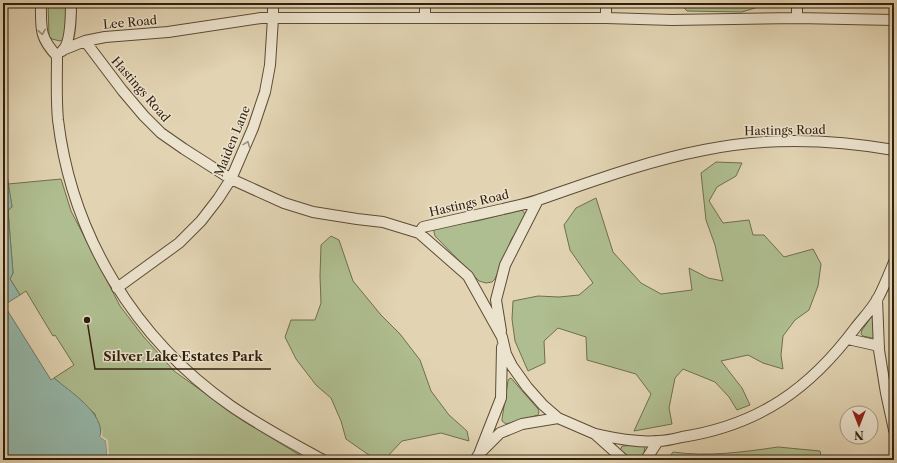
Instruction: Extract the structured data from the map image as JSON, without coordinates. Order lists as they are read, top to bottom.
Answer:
{
  "streets": {
    "street": ["Lee Road", "Hastings Road", "Maiden Lane"]
  },
  "crossings": [
    ["Lee Road", "Hastings Road"],
    ["Lee Road", "Maiden Lane"],
    ["Hastings Road", "Maiden Lane"]
  ],
  "one_way": ["Maiden Lane"],
  "places": ["Silver Lake Estates Park"],
  "north": "bottom"
}
